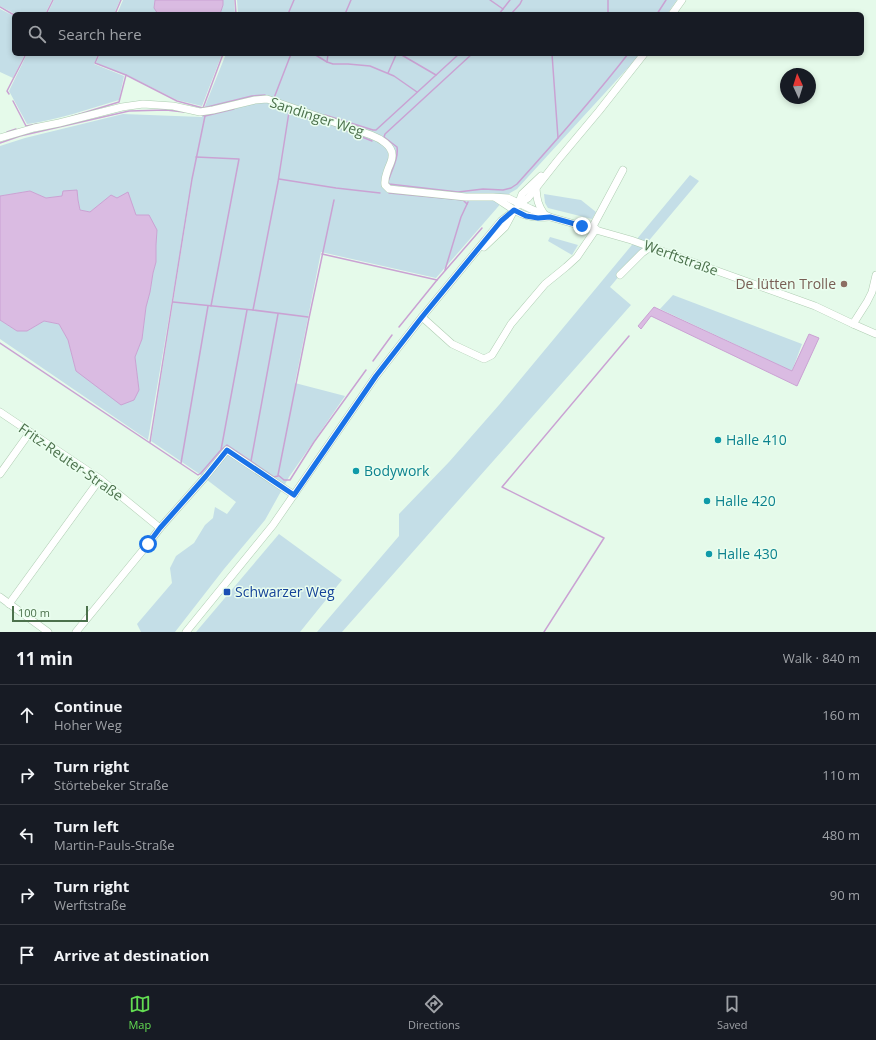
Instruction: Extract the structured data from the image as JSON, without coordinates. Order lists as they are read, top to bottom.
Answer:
{
  "streets": {
    "street": ["Sandinger Weg", "Werftstraße", "Fritz-Reuter-Straße"]
  },
  "crossings": [
    ["Sandinger Weg", "Werftstraße"]
  ],
  "places": {
    "other": [
      "De lütten Trolle",
      "Halle 410",
      "Bodywork",
      "Halle 420",
      "Halle 430"
    ],
    "transit": ["Schwarzer Weg"]
  },
  "scale_bar": "100 m",
  "north": "top",
  "page": {
    "search": "Search here",
    "scale": "100 m",
    "heading": ["11 min", "Walk · 840 m"],
    "list": [
      ["Continue", "Hoher Weg", "160 m"],
      ["Turn right", "Störtebeker Straße", "110 m"],
      ["Turn left", "Martin-Pauls-Straße", "480 m"],
      ["Turn right", "Werftstraße", "90 m"],
      "Arrive at destination"
    ],
    "nav": ["Map", "Directions", "Saved"]
  }
}
